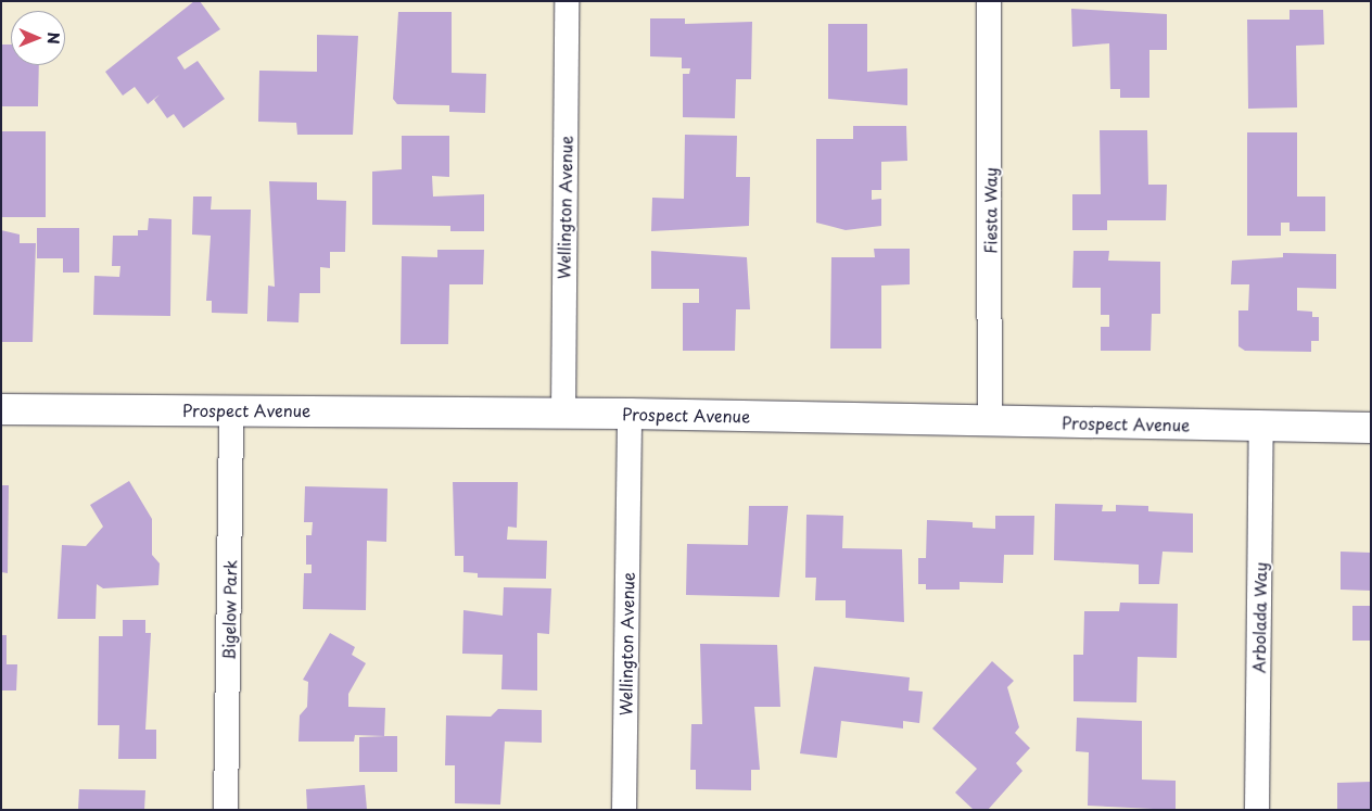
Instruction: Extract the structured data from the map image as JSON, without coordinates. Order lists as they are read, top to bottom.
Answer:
{
  "streets": {
    "main road": ["Prospect Avenue"],
    "street": [
      "Wellington Avenue",
      "Fiesta Way",
      "Bigelow Park",
      "Arbolada Way"
    ]
  },
  "crossings": [
    ["Wellington Avenue", "Prospect Avenue"],
    ["Fiesta Way", "Prospect Avenue"],
    ["Prospect Avenue", "Bigelow Park"],
    ["Prospect Avenue", "Arbolada Way"]
  ],
  "north": "right"
}
